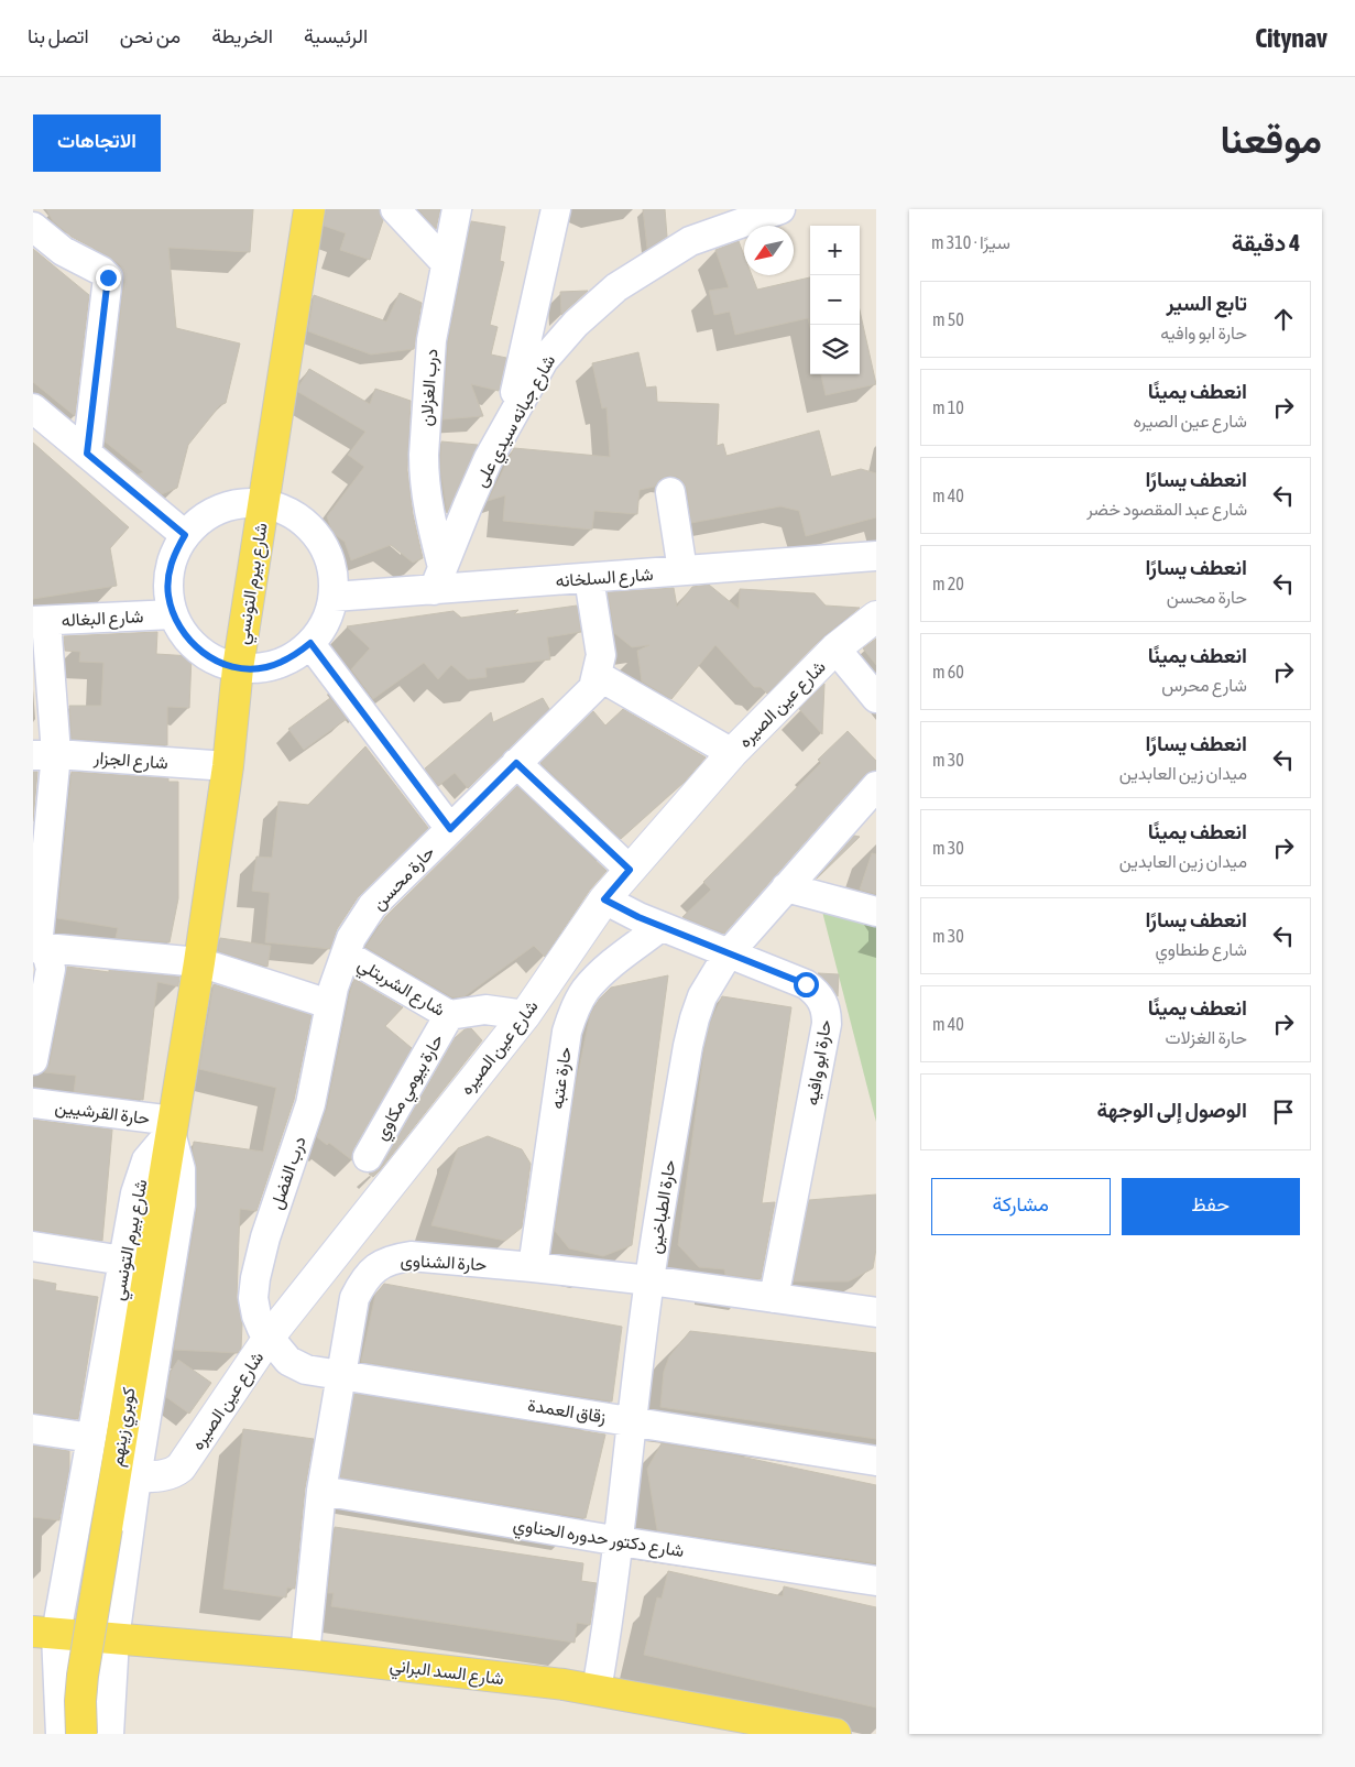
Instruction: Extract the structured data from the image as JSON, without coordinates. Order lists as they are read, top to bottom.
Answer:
{
  "streets": {
    "main road": ["شارع بيرم التونسي", "كوبري زينهم", "شارع السد البراني"],
    "street": [
      "درب الغزلان",
      "شارع جبانه سيدي على",
      "شارع السلخانه",
      "شارع البغاله",
      "شارع عين الصيره",
      "شارع الجزار",
      "حارة محسن",
      "شارع الشربتلي",
      "حارة ابو وافيه",
      "حارة عتبه",
      "حارة بيومي مكاوي",
      "حارة القرشيين",
      "درب الفضل",
      "حارة الطباخين",
      "حارة الشناوى",
      "زقاق العمدة",
      "شارع دكتور حدوره الحناوي"
    ]
  },
  "crossings": [
    ["درب الغزلان", "شارع جبانه سيدي على"],
    ["درب الغزلان", "شارع السلخانه"],
    ["شارع جبانه سيدي على", "شارع السلخانه"],
    ["شارع السلخانه", "حارة محسن"],
    ["شارع بيرم التونسي", "شارع عين الصيره"],
    ["شارع بيرم التونسي", "شارع الجزار"],
    ["شارع بيرم التونسي", "حارة القرشيين"],
    ["شارع بيرم التونسي", "كوبري زينهم"],
    ["شارع بيرم التونسي", "شارع السد البراني"],
    ["شارع عين الصيره", "شارع الشربتلي"],
    ["شارع عين الصيره", "حارة ابو وافيه"],
    ["شارع عين الصيره", "درب الفضل"],
    ["شارع عين الصيره", "زقاق العمدة"],
    ["حارة محسن", "شارع الشربتلي"],
    ["حارة محسن", "درب الفضل"],
    ["شارع الشربتلي", "حارة بيومي مكاوي"],
    ["حارة ابو وافيه", "حارة عتبه"],
    ["حارة ابو وافيه", "حارة الطباخين"],
    ["حارة ابو وافيه", "حارة الشناوى"],
    ["حارة عتبه", "حارة الشناوى"],
    ["حارة القرشيين", "كوبري زينهم"],
    ["درب الفضل", "زقاق العمدة"],
    ["حارة الطباخين", "حارة الشناوى"],
    ["حارة الطباخين", "زقاق العمدة"],
    ["حارة الطباخين", "شارع دكتور حدوره الحناوي"],
    ["حارة الطباخين", "شارع السد البراني"],
    ["حارة الشناوى", "زقاق العمدة"],
    ["حارة الشناوى", "شارع دكتور حدوره الحناوي"],
    ["حارة الشناوى", "شارع السد البراني"]
  ],
  "north": "bottom left",
  "page": {
    "header": "Citynav",
    "nav": [
      "الرئيسية",
      "الخريطة",
      "من نحن",
      "اتصل بنا"
    ],
    "title": "موقعنا",
    "buttons": [
      "الاتجاهات",
      ["حفظ", "مشاركة"]
    ],
    "heading": ["4 دقيقة", "سيرًا · 310 m"],
    "map_buttons": ["+", "−"],
    "list": [
      ["تابع السير", "حارة ابو وافيه", "50 m"],
      ["انعطف يمينًا", "شارع عين الصيره", "10 m"],
      ["انعطف يسارًا", "شارع عبد المقصود خضر", "40 m"],
      ["انعطف يسارًا", "حارة محسن", "20 m"],
      ["انعطف يمينًا", "شارع محرس", "60 m"],
      ["انعطف يسارًا", "ميدان زين العابدين", "30 m"],
      ["انعطف يمينًا", "ميدان زين العابدين", "30 m"],
      ["انعطف يسارًا", "شارع طنطاوي", "30 m"],
      ["انعطف يمينًا", "حارة الغزلات", "40 m"],
      "الوصول إلى الوجهة"
    ]
  }
}
